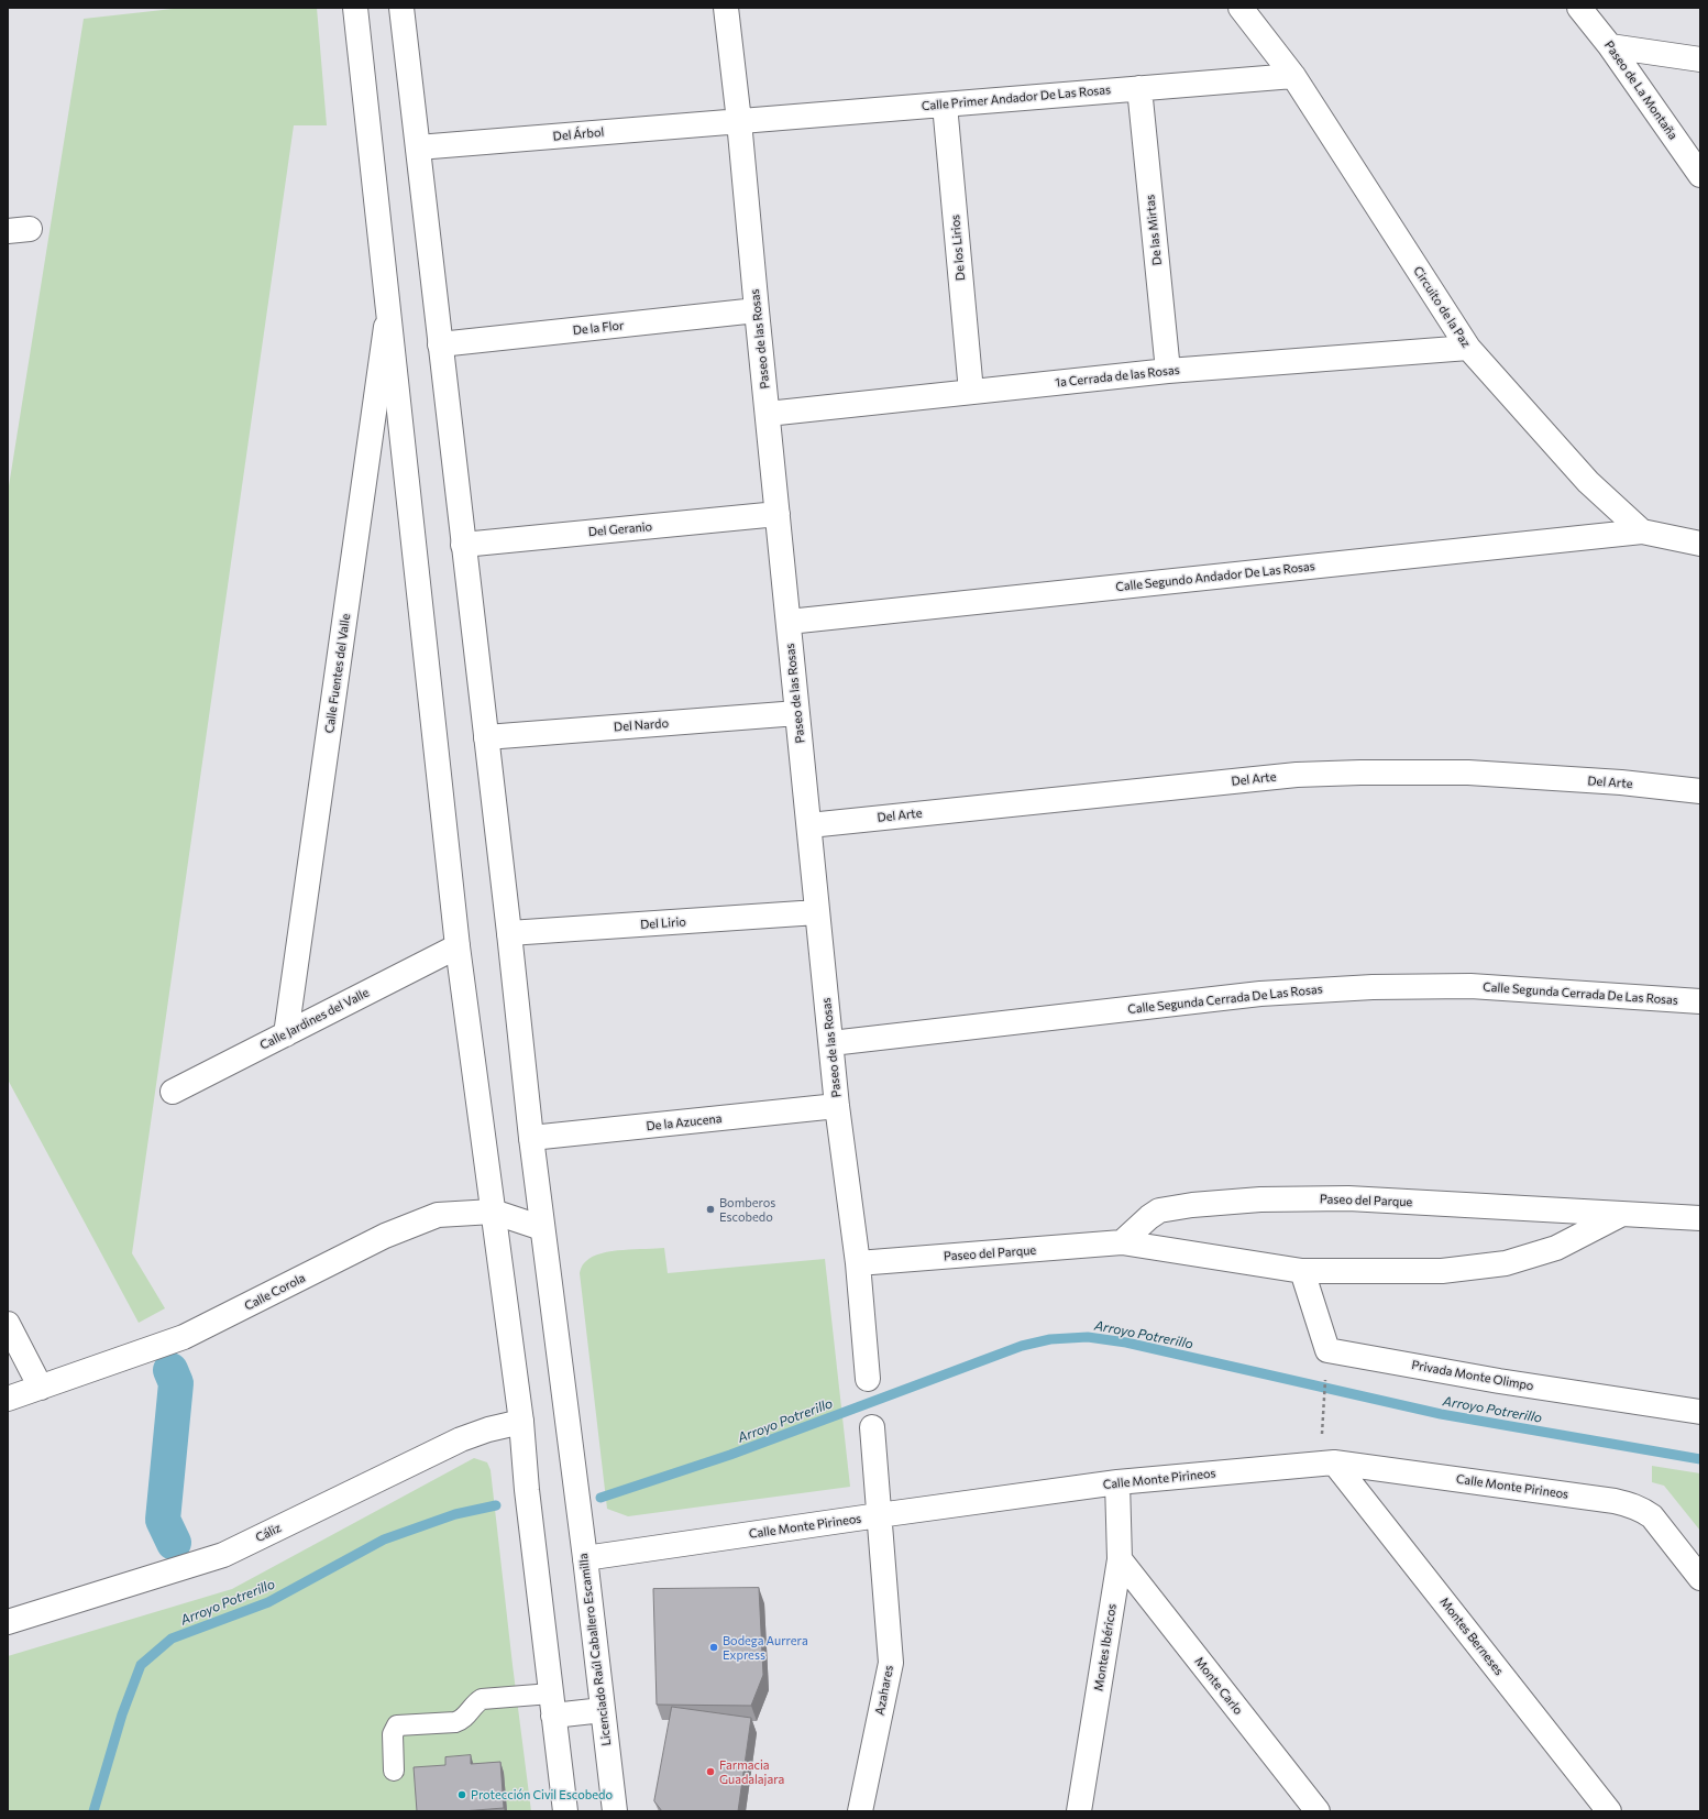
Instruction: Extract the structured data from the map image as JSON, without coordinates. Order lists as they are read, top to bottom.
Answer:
{
  "streets": {
    "street": [
      "Paseo de La Montaña",
      "Calle Primer Andador De Las Rosas",
      "Del Árbol",
      "De las Mirtas",
      "De los Lirios",
      "Circuito de la Paz",
      "De la Flor",
      "Paseo de las Rosas",
      "1a Cerrada de las Rosas",
      "Del Geranio",
      "Calle Segundo Andador De Las Rosas",
      "Calle Fuentes del Valle",
      "Del Nardo",
      "Del Arte",
      "Del Lirio",
      "Calle Segunda Cerrada De Las Rosas",
      "Calle Jardines del Valle",
      "De la Azucena",
      "Paseo del Parque",
      "Calle Corola",
      "Privada Monte Olimpo",
      "Calle Monte Pirineos",
      "Cáliz",
      "Montes Berneses",
      "Montes Ibéricos",
      "Licenciado Raúl Caballero Escamilla",
      "Monte Carlo",
      "Azahares"
    ]
  },
  "crossings": [
    ["Calle Primer Andador De Las Rosas", "Del Árbol"],
    ["Calle Primer Andador De Las Rosas", "De las Mirtas"],
    ["Calle Primer Andador De Las Rosas", "De los Lirios"],
    ["Calle Primer Andador De Las Rosas", "Circuito de la Paz"],
    ["Calle Primer Andador De Las Rosas", "Paseo de las Rosas"],
    ["Del Árbol", "Paseo de las Rosas"],
    ["Del Árbol", "Licenciado Raúl Caballero Escamilla"],
    ["De las Mirtas", "1a Cerrada de las Rosas"],
    ["De los Lirios", "1a Cerrada de las Rosas"],
    ["Circuito de la Paz", "1a Cerrada de las Rosas"],
    ["Circuito de la Paz", "Calle Segundo Andador De Las Rosas"],
    ["De la Flor", "Paseo de las Rosas"],
    ["De la Flor", "Licenciado Raúl Caballero Escamilla"],
    ["Paseo de las Rosas", "1a Cerrada de las Rosas"],
    ["Paseo de las Rosas", "Del Geranio"],
    ["Paseo de las Rosas", "Calle Segundo Andador De Las Rosas"],
    ["Paseo de las Rosas", "Del Nardo"],
    ["Paseo de las Rosas", "Del Arte"],
    ["Paseo de las Rosas", "Del Lirio"],
    ["Paseo de las Rosas", "Calle Segunda Cerrada De Las Rosas"],
    ["Paseo de las Rosas", "De la Azucena"],
    ["Paseo de las Rosas", "Paseo del Parque"],
    ["Del Geranio", "Licenciado Raúl Caballero Escamilla"],
    ["Calle Fuentes del Valle", "Calle Jardines del Valle"],
    ["Del Nardo", "Licenciado Raúl Caballero Escamilla"],
    ["Del Lirio", "Licenciado Raúl Caballero Escamilla"],
    ["De la Azucena", "Licenciado Raúl Caballero Escamilla"],
    ["Paseo del Parque", "Privada Monte Olimpo"],
    ["Calle Corola", "Licenciado Raúl Caballero Escamilla"],
    ["Calle Monte Pirineos", "Montes Berneses"],
    ["Calle Monte Pirineos", "Montes Ibéricos"],
    ["Calle Monte Pirineos", "Licenciado Raúl Caballero Escamilla"],
    ["Calle Monte Pirineos", "Azahares"],
    ["Montes Ibéricos", "Monte Carlo"]
  ],
  "water": ["Arroyo Potrerillo"],
  "places": [
    "Bomberos Escobedo",
    "Bodega Aurrera Express",
    "Farmacia Guadalajara",
    "Protección Civil Escobedo"
  ]
}
